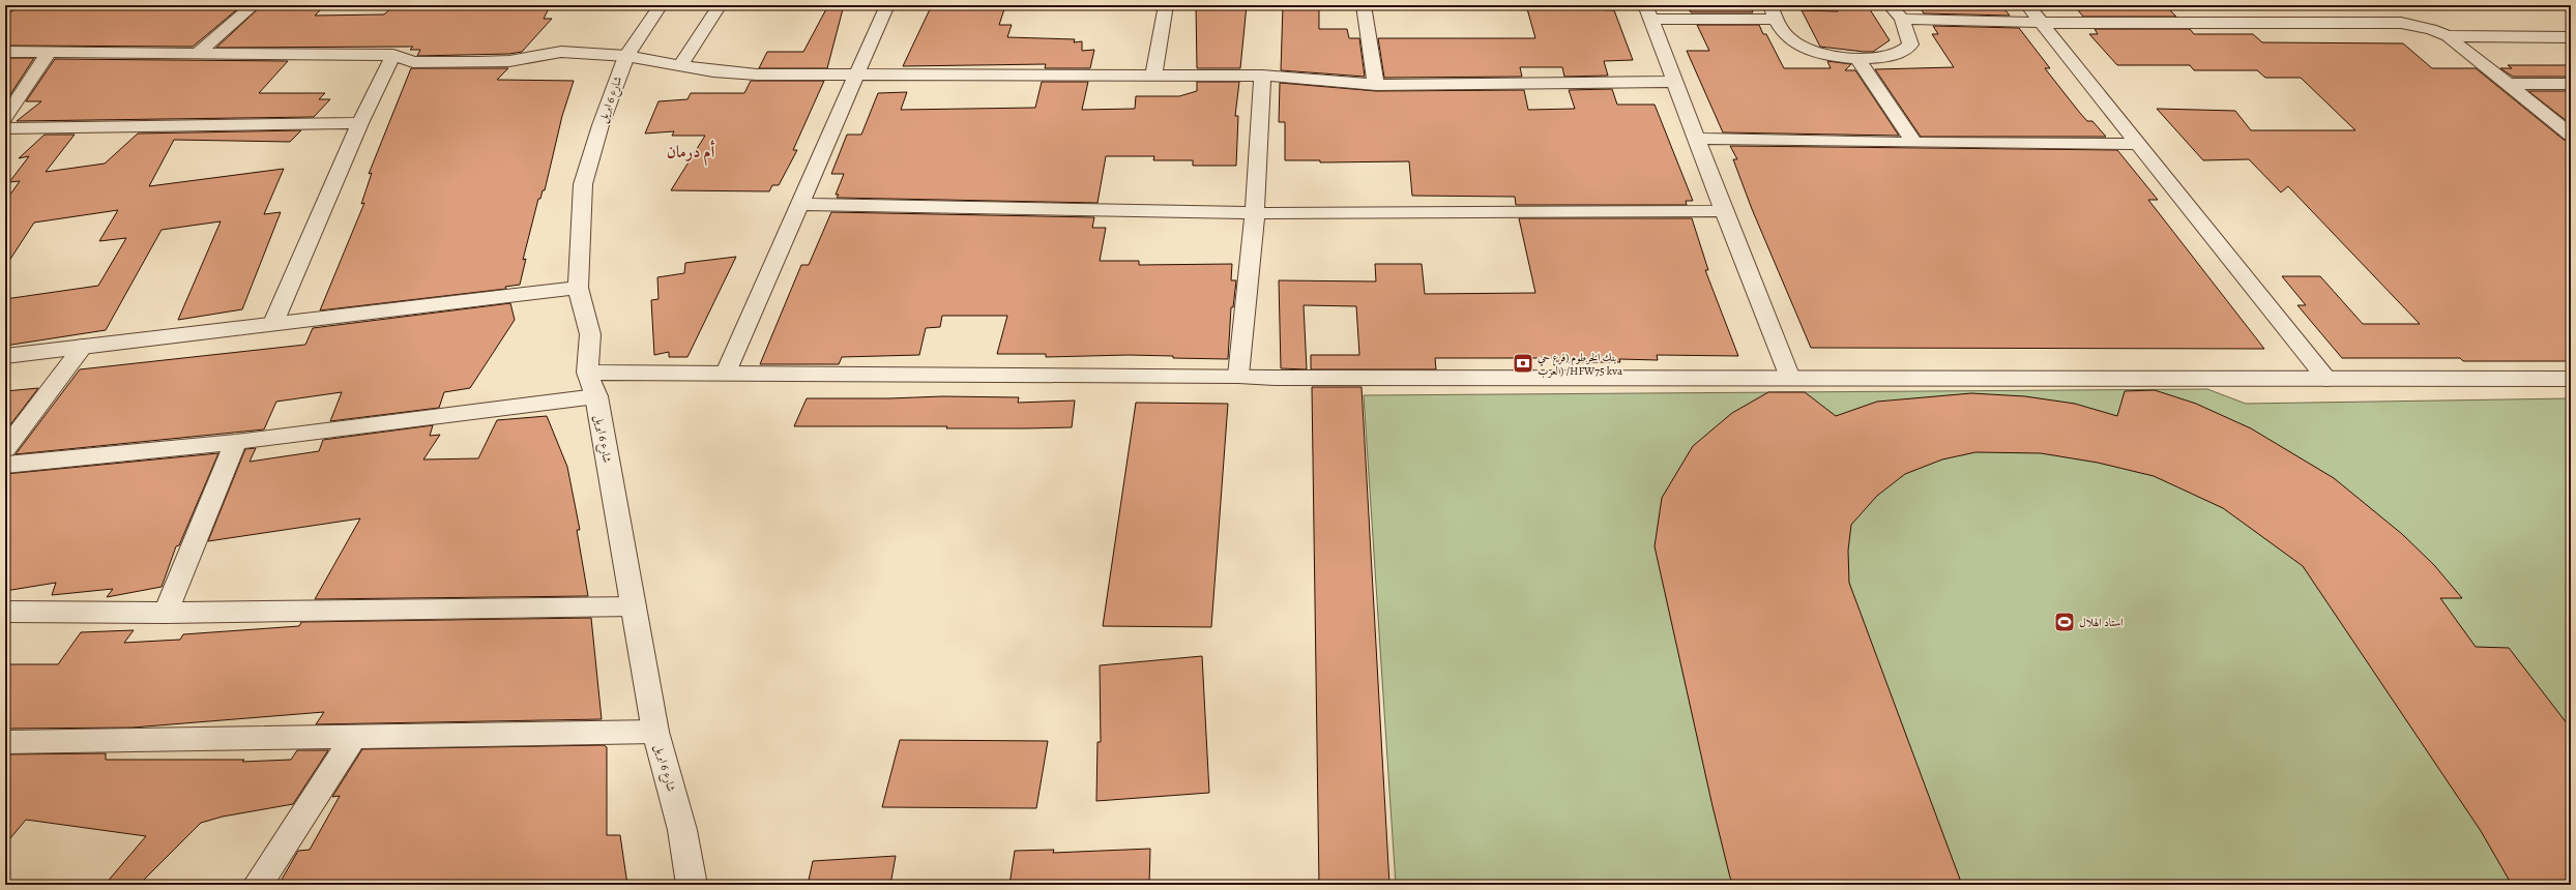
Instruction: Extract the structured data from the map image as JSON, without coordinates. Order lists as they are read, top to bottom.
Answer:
{
  "streets": {
    "street": ["شارع 6 ابريل"]
  },
  "districts": ["أم درمان"],
  "places": {
    "bank": ["بنك الخرطوم (فرع حي العرب) /HFW75 kva"],
    "sports": ["استاد الهلال"]
  }
}
